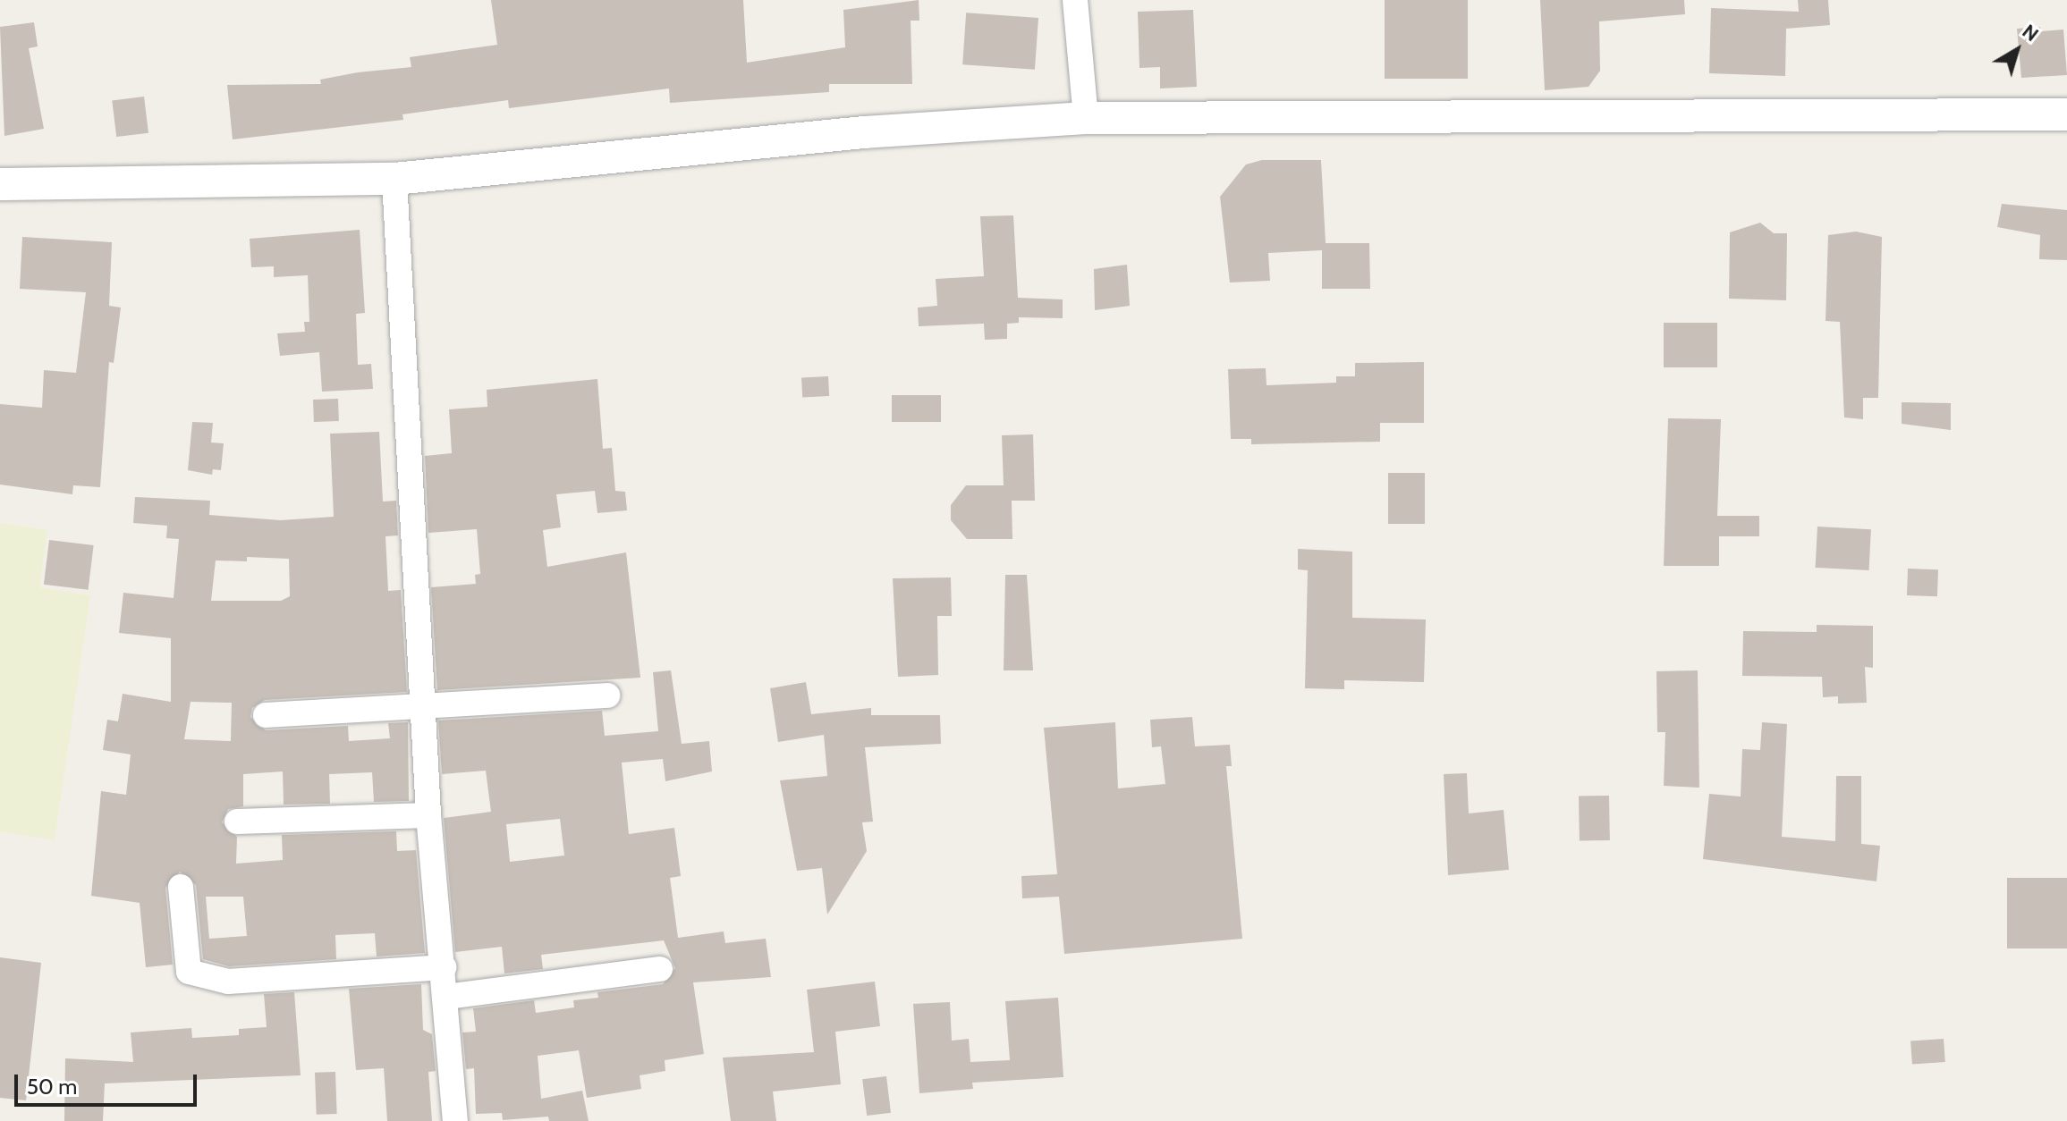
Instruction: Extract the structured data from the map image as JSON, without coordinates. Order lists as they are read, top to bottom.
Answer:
{
  "scale_bar": "50 m",
  "north": "top right"
}
